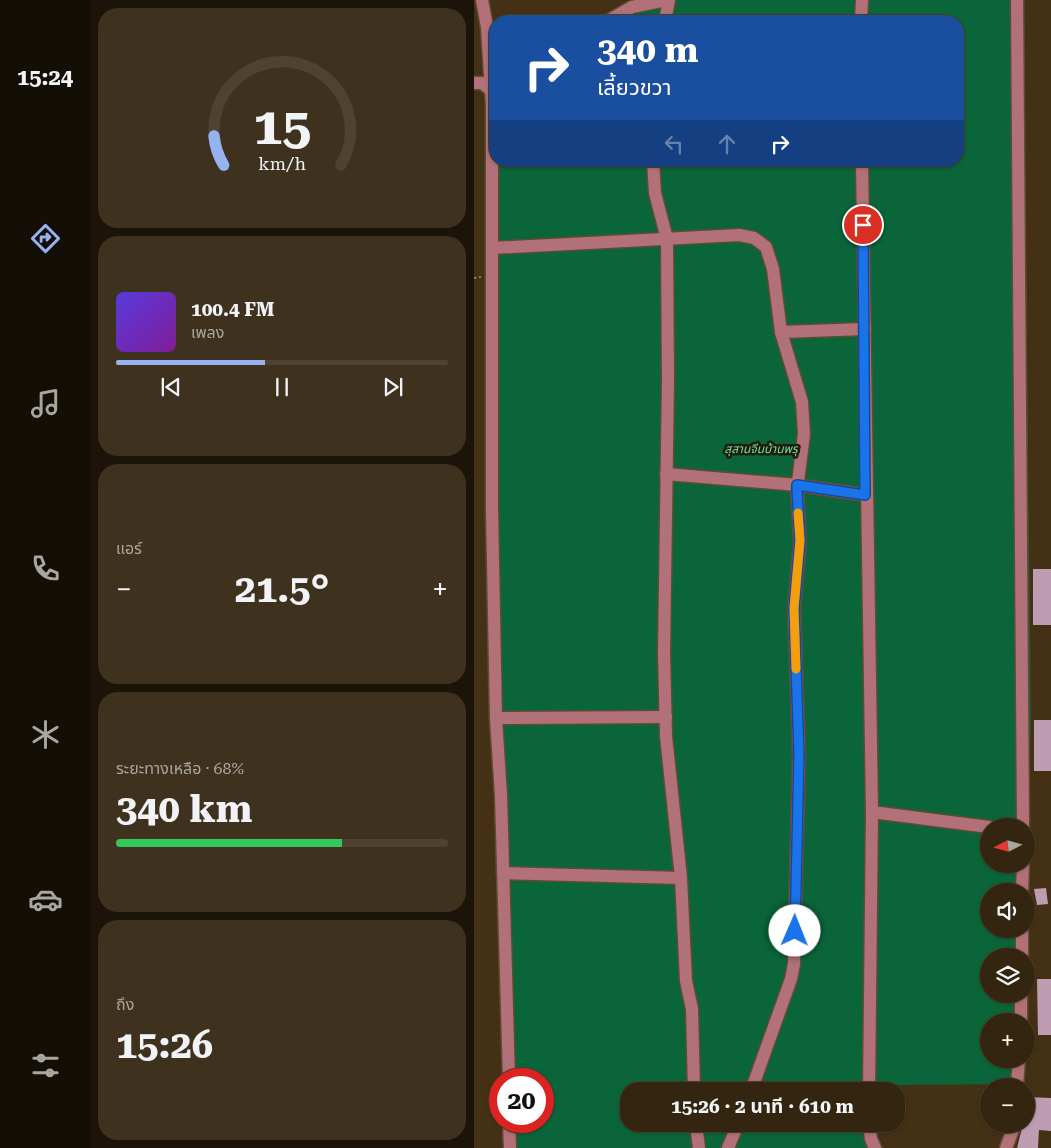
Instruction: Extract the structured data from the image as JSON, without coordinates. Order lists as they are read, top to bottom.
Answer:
{
  "parks": ["สุสานจีนบ้านพรุ"],
  "north": "left",
  "page": {
    "tabs": "15:24",
    "turn": ["340 m", "เลี้ยวขวา"],
    "song": ["100.4 FM", "เพลง"],
    "tile": [
      "แอร์",
      ["ระยะทางเหลือ · 68%", "340 km"],
      ["ถึง", "15:26"]
    ],
    "heat": ["−", "21.5°", "+"],
    "map_buttons": ["+", "−"],
    "limit": "20",
    "trip": "15:26 · 2 นาที · 610 m",
    "gauge": ["15", "km/h"]
  }
}
